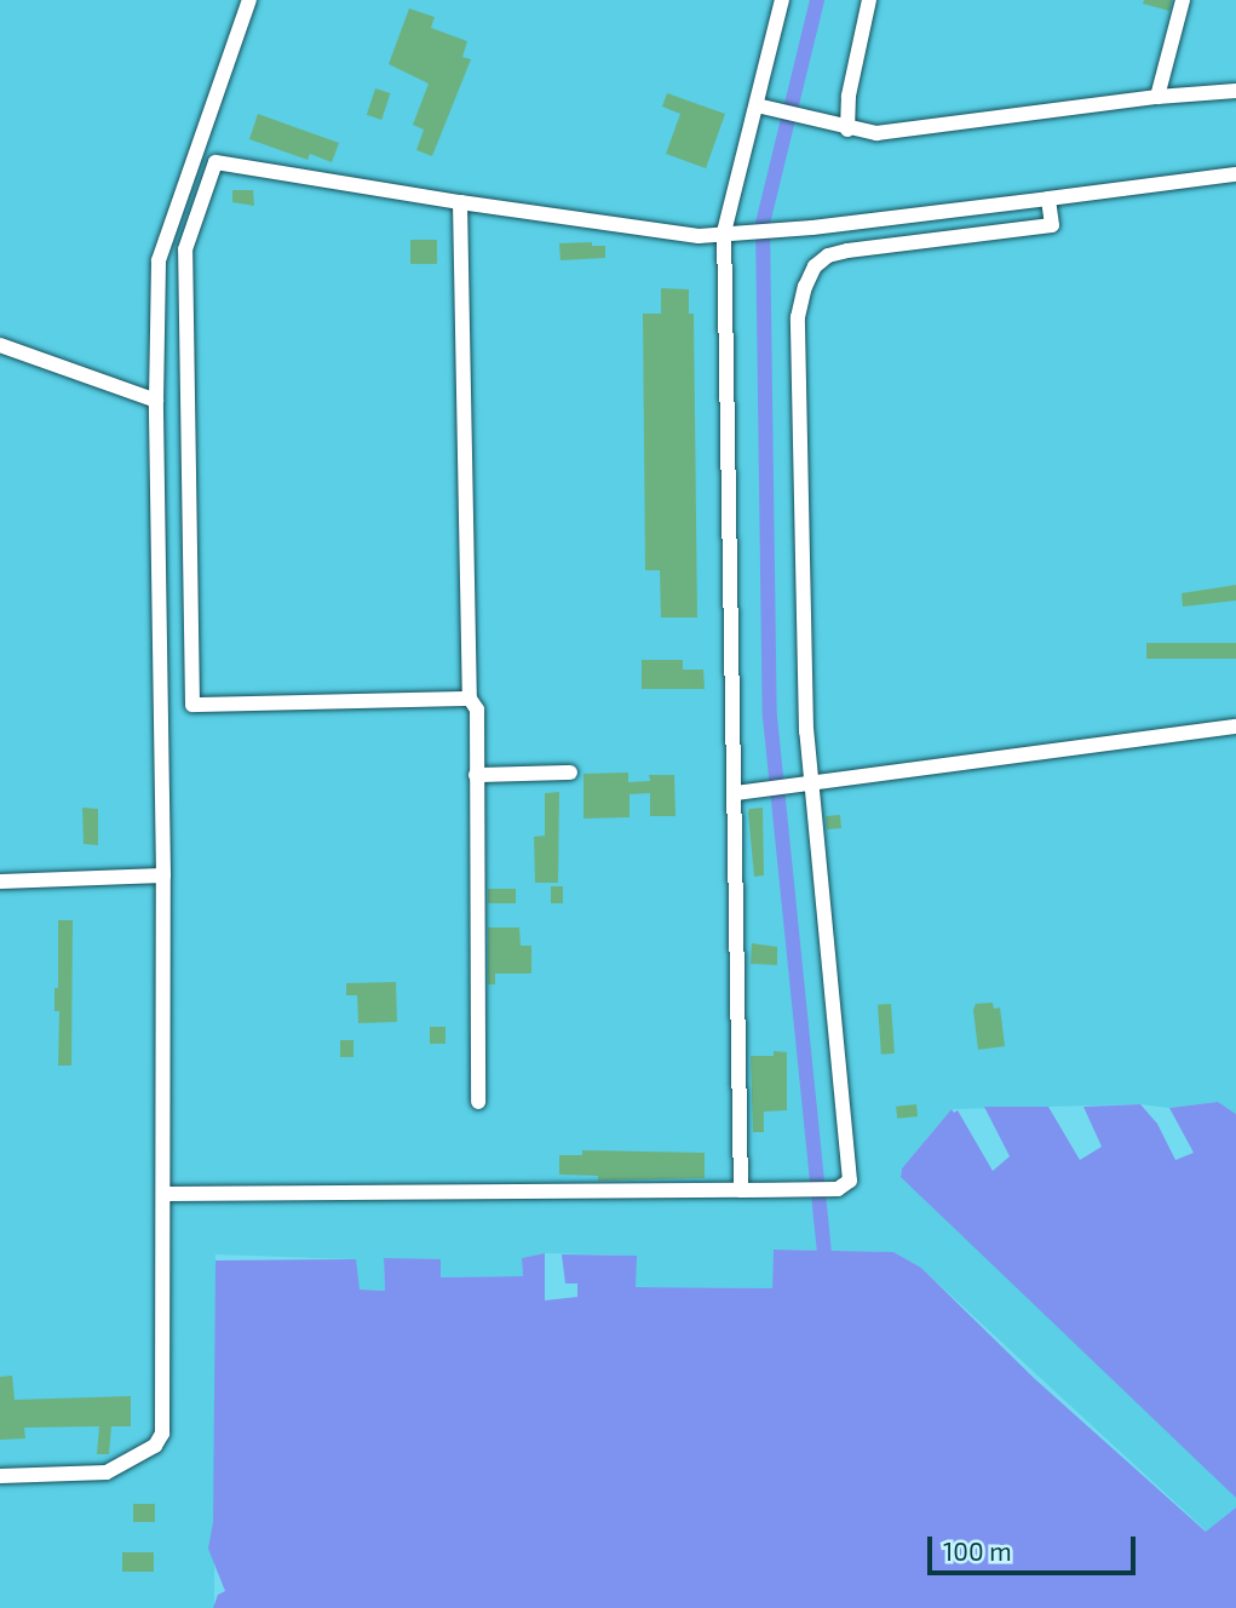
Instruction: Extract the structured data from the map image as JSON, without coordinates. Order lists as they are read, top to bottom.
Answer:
{
  "scale_bar": "100 m"
}
